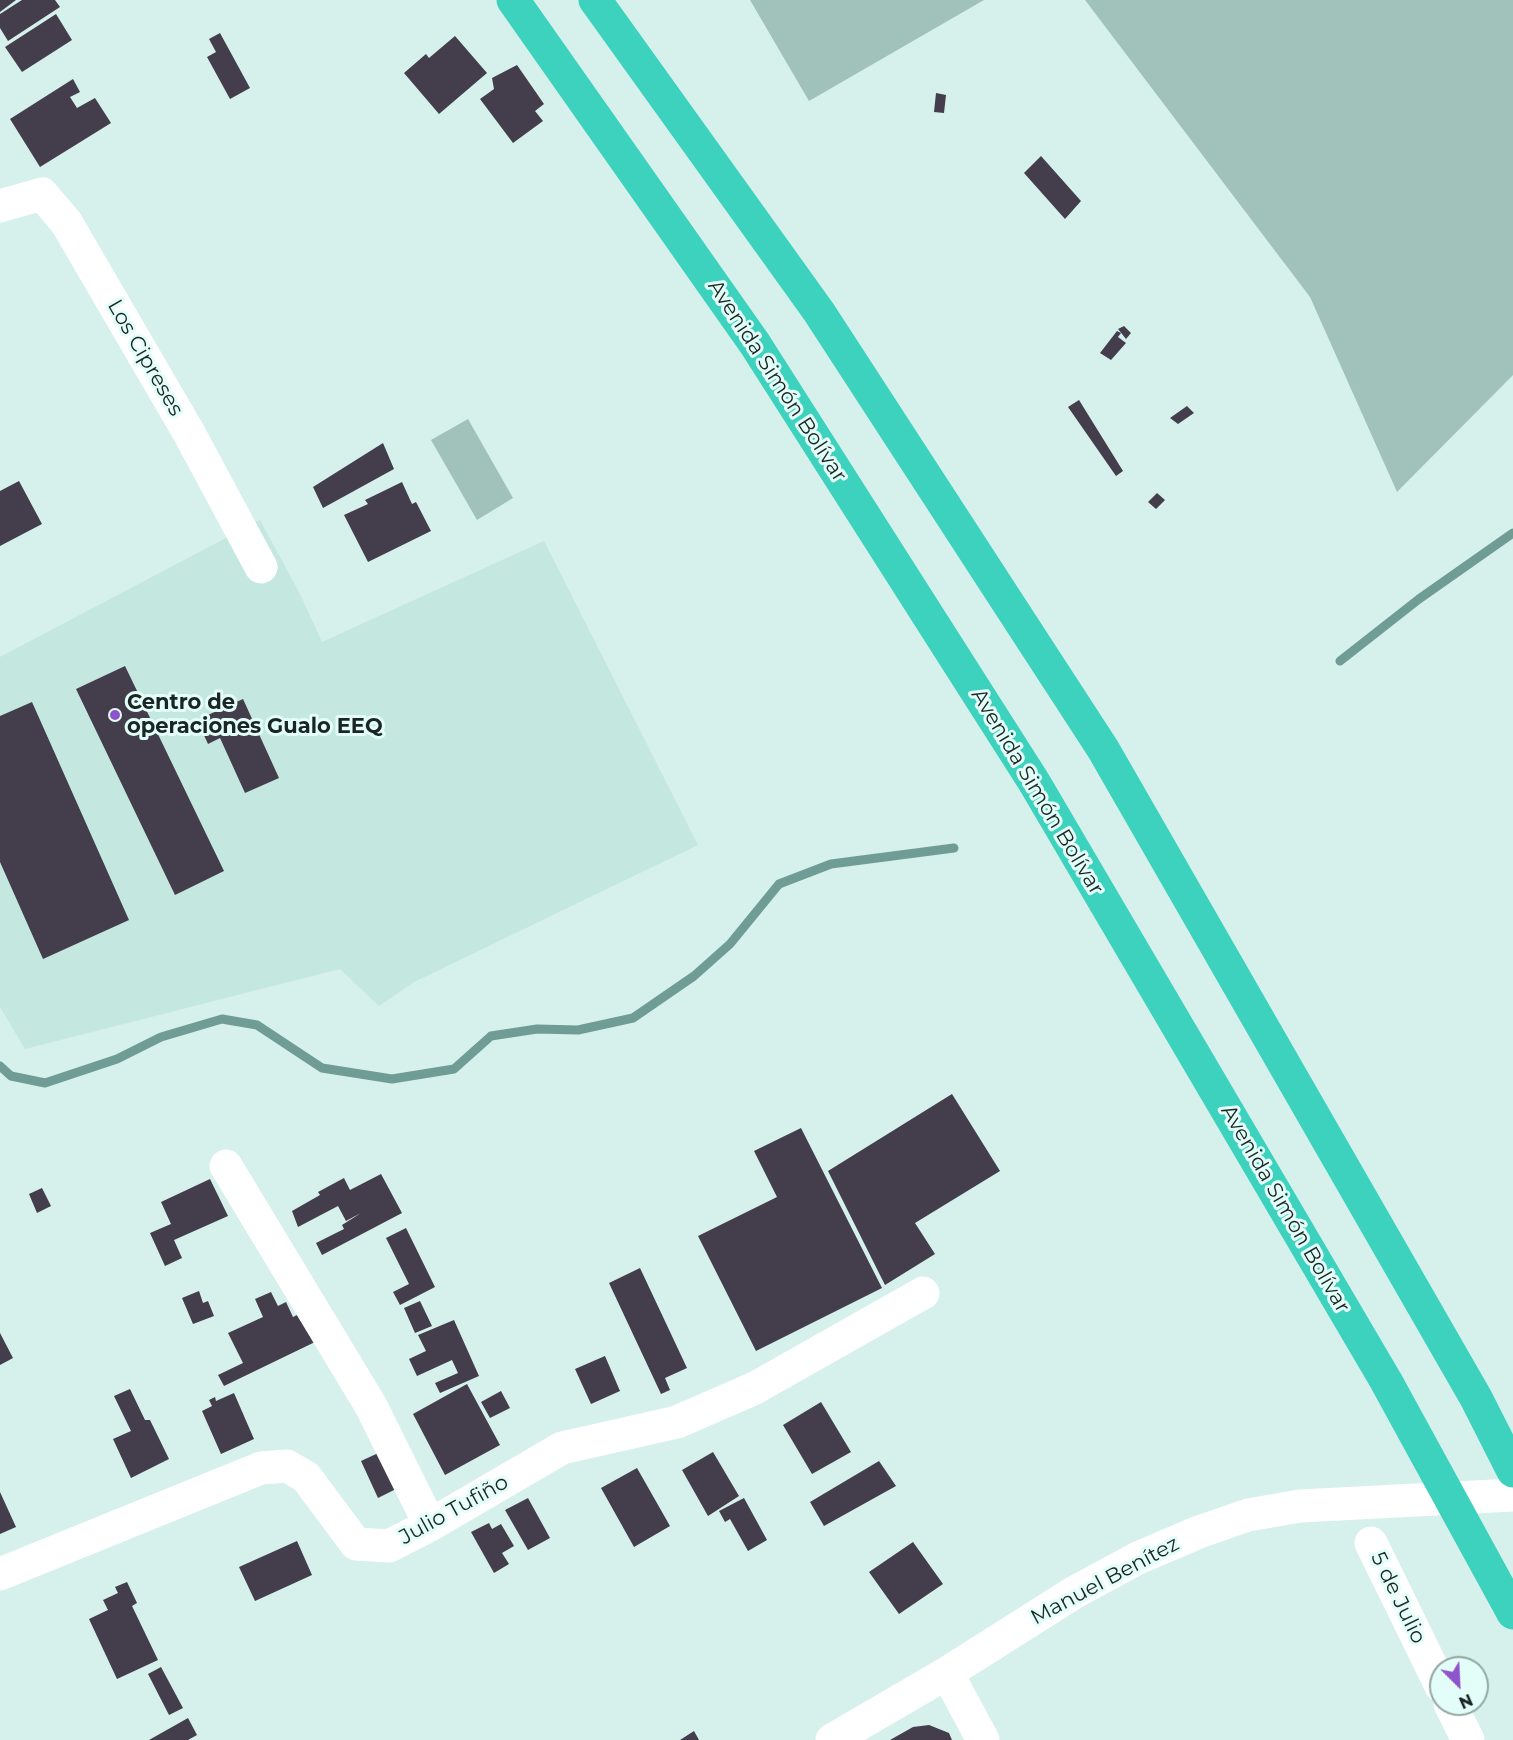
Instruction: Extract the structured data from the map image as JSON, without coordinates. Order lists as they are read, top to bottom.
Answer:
{
  "streets": {
    "highway": ["Avenida Simón Bolívar"],
    "street": [
      "Los Cipreses",
      "Julio Tufiño",
      "Manuel Benítez",
      "5 de Julio"
    ]
  },
  "places": ["Centro de operaciones Gualo EEQ"],
  "north": "bottom right"
}
